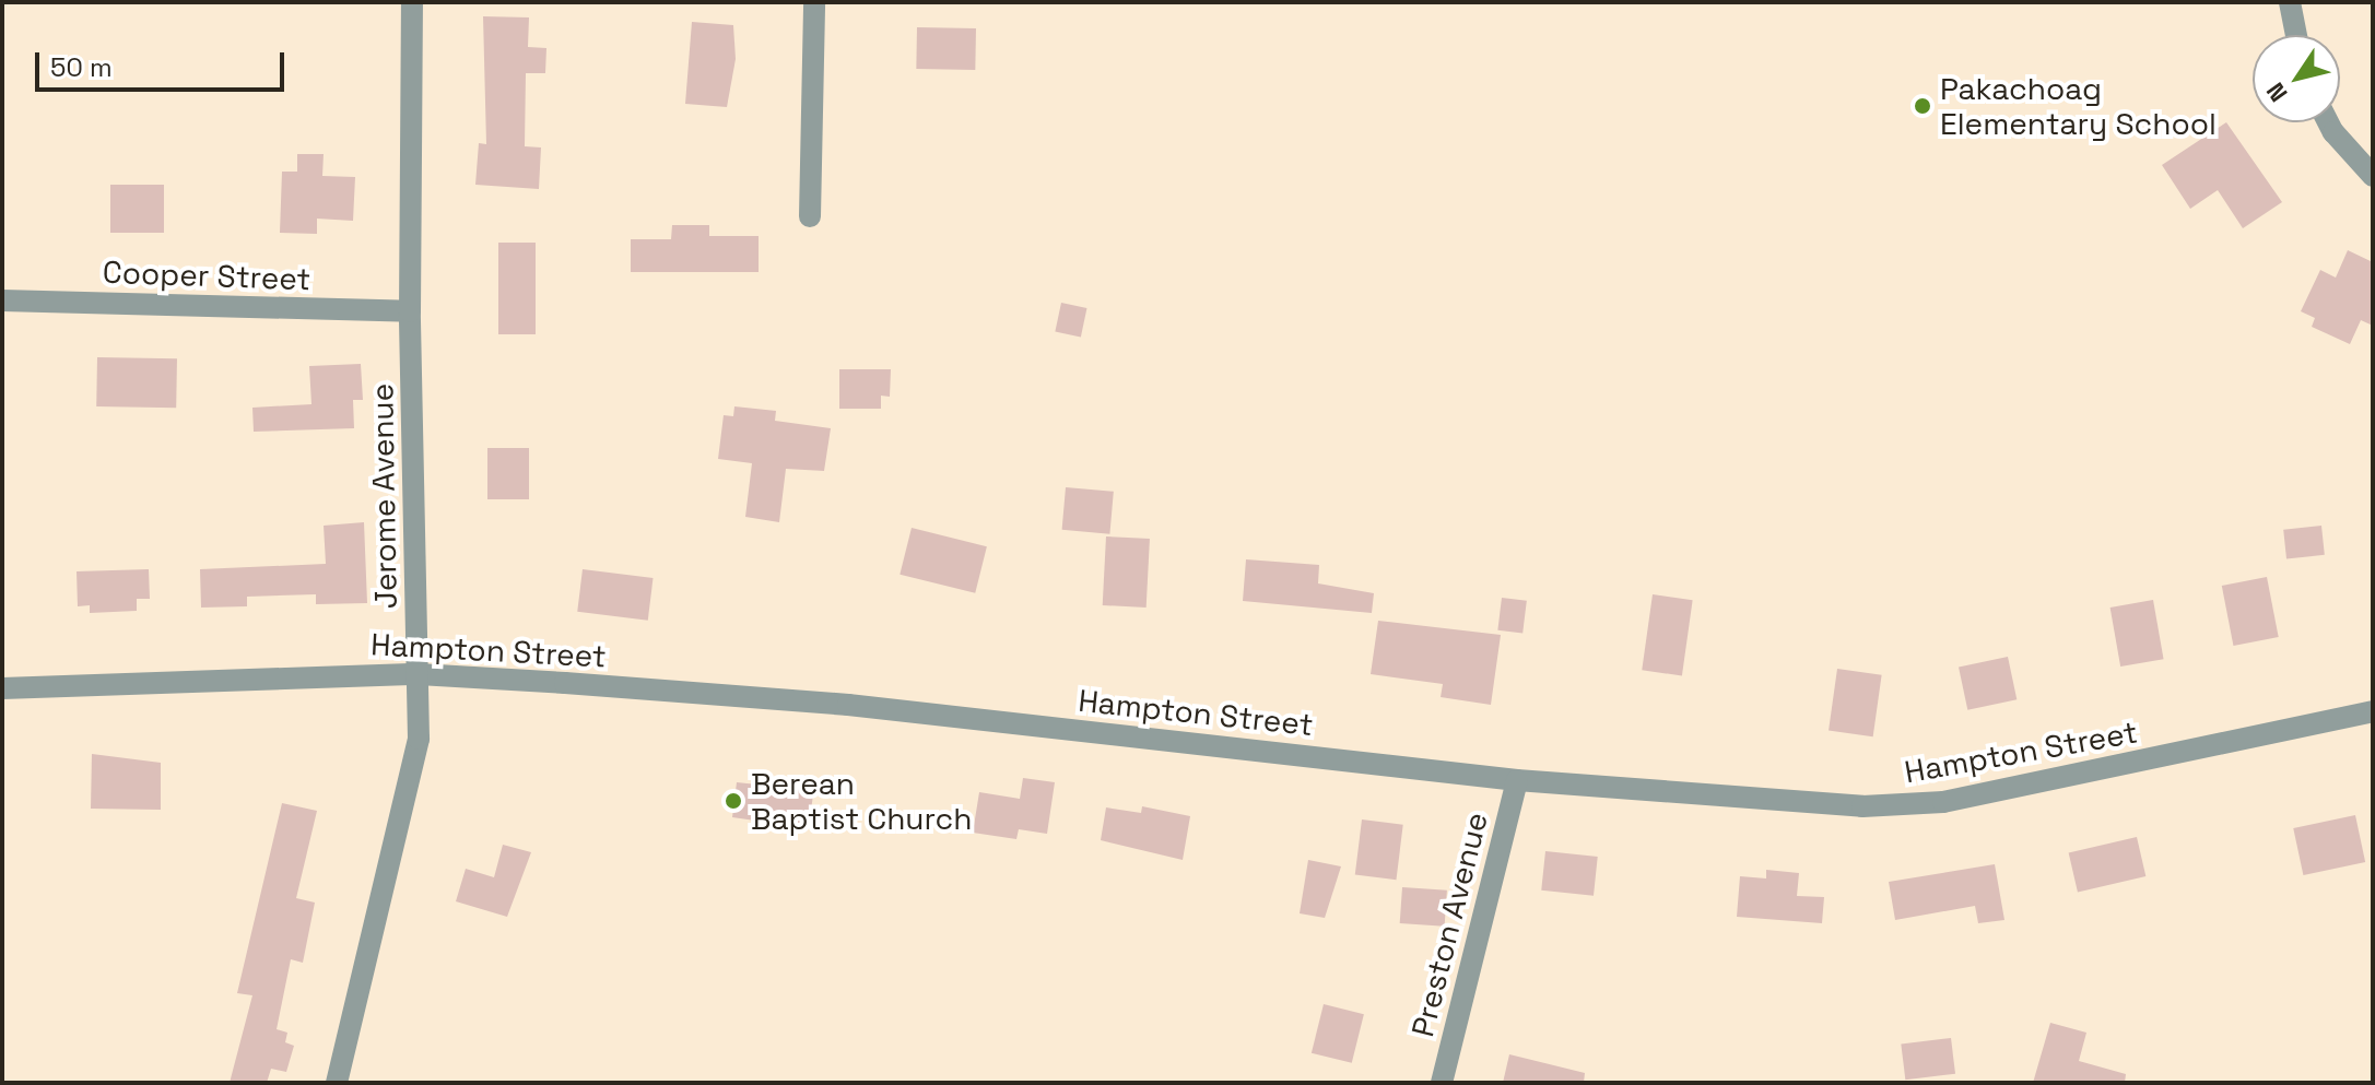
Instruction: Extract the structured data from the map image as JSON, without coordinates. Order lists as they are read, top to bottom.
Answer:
{
  "streets": {
    "street": [
      "Cooper Street",
      "Jerome Avenue",
      "Hampton Street",
      "Preston Avenue"
    ]
  },
  "crossings": [
    ["Cooper Street", "Jerome Avenue"],
    ["Jerome Avenue", "Hampton Street"],
    ["Hampton Street", "Preston Avenue"]
  ],
  "places": ["Pakachoag Elementary School", "Berean Baptist Church"],
  "scale_bar": "50 m",
  "north": "bottom left"
}
